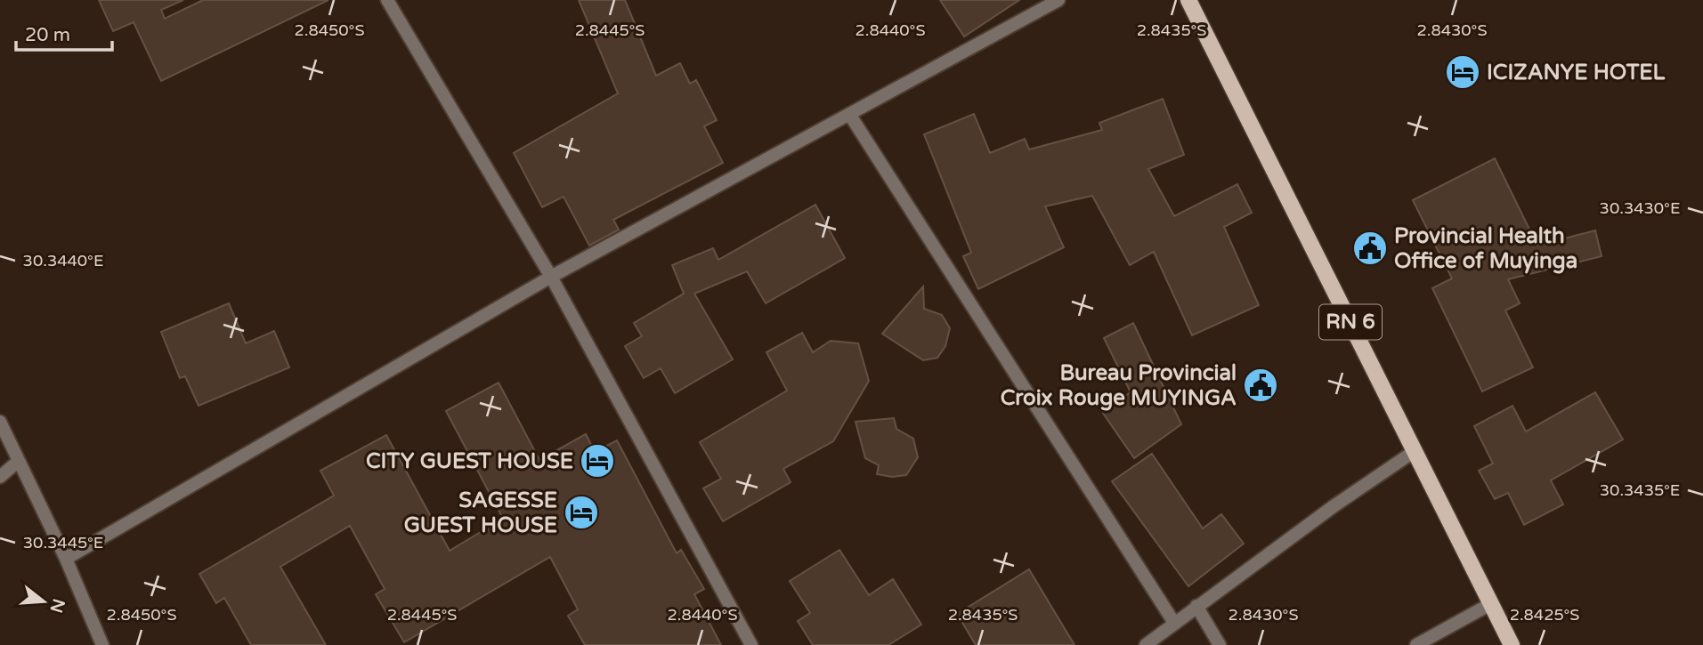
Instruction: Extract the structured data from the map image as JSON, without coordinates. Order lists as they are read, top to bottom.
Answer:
{
  "streets": {
    "main road": ["RN 6"]
  },
  "places": {
    "hotel": ["ICIZANYE HOTEL", "CITY GUEST HOUSE", "SAGESSE GUEST HOUSE"],
    "public building": ["Provincial Health Office of Muyinga", "Bureau Provincial Croix Rouge MUYINGA"]
  },
  "scale_bar": "20 m",
  "north": "right",
  "coordinates": [
    "2.8450°S",
    "2.8445°S",
    "2.8440°S",
    "2.8435°S",
    "2.8430°S",
    "30.3430°E",
    "30.3440°E",
    "30.3435°E",
    "30.3445°E",
    "2.8425°S"
  ]
}
